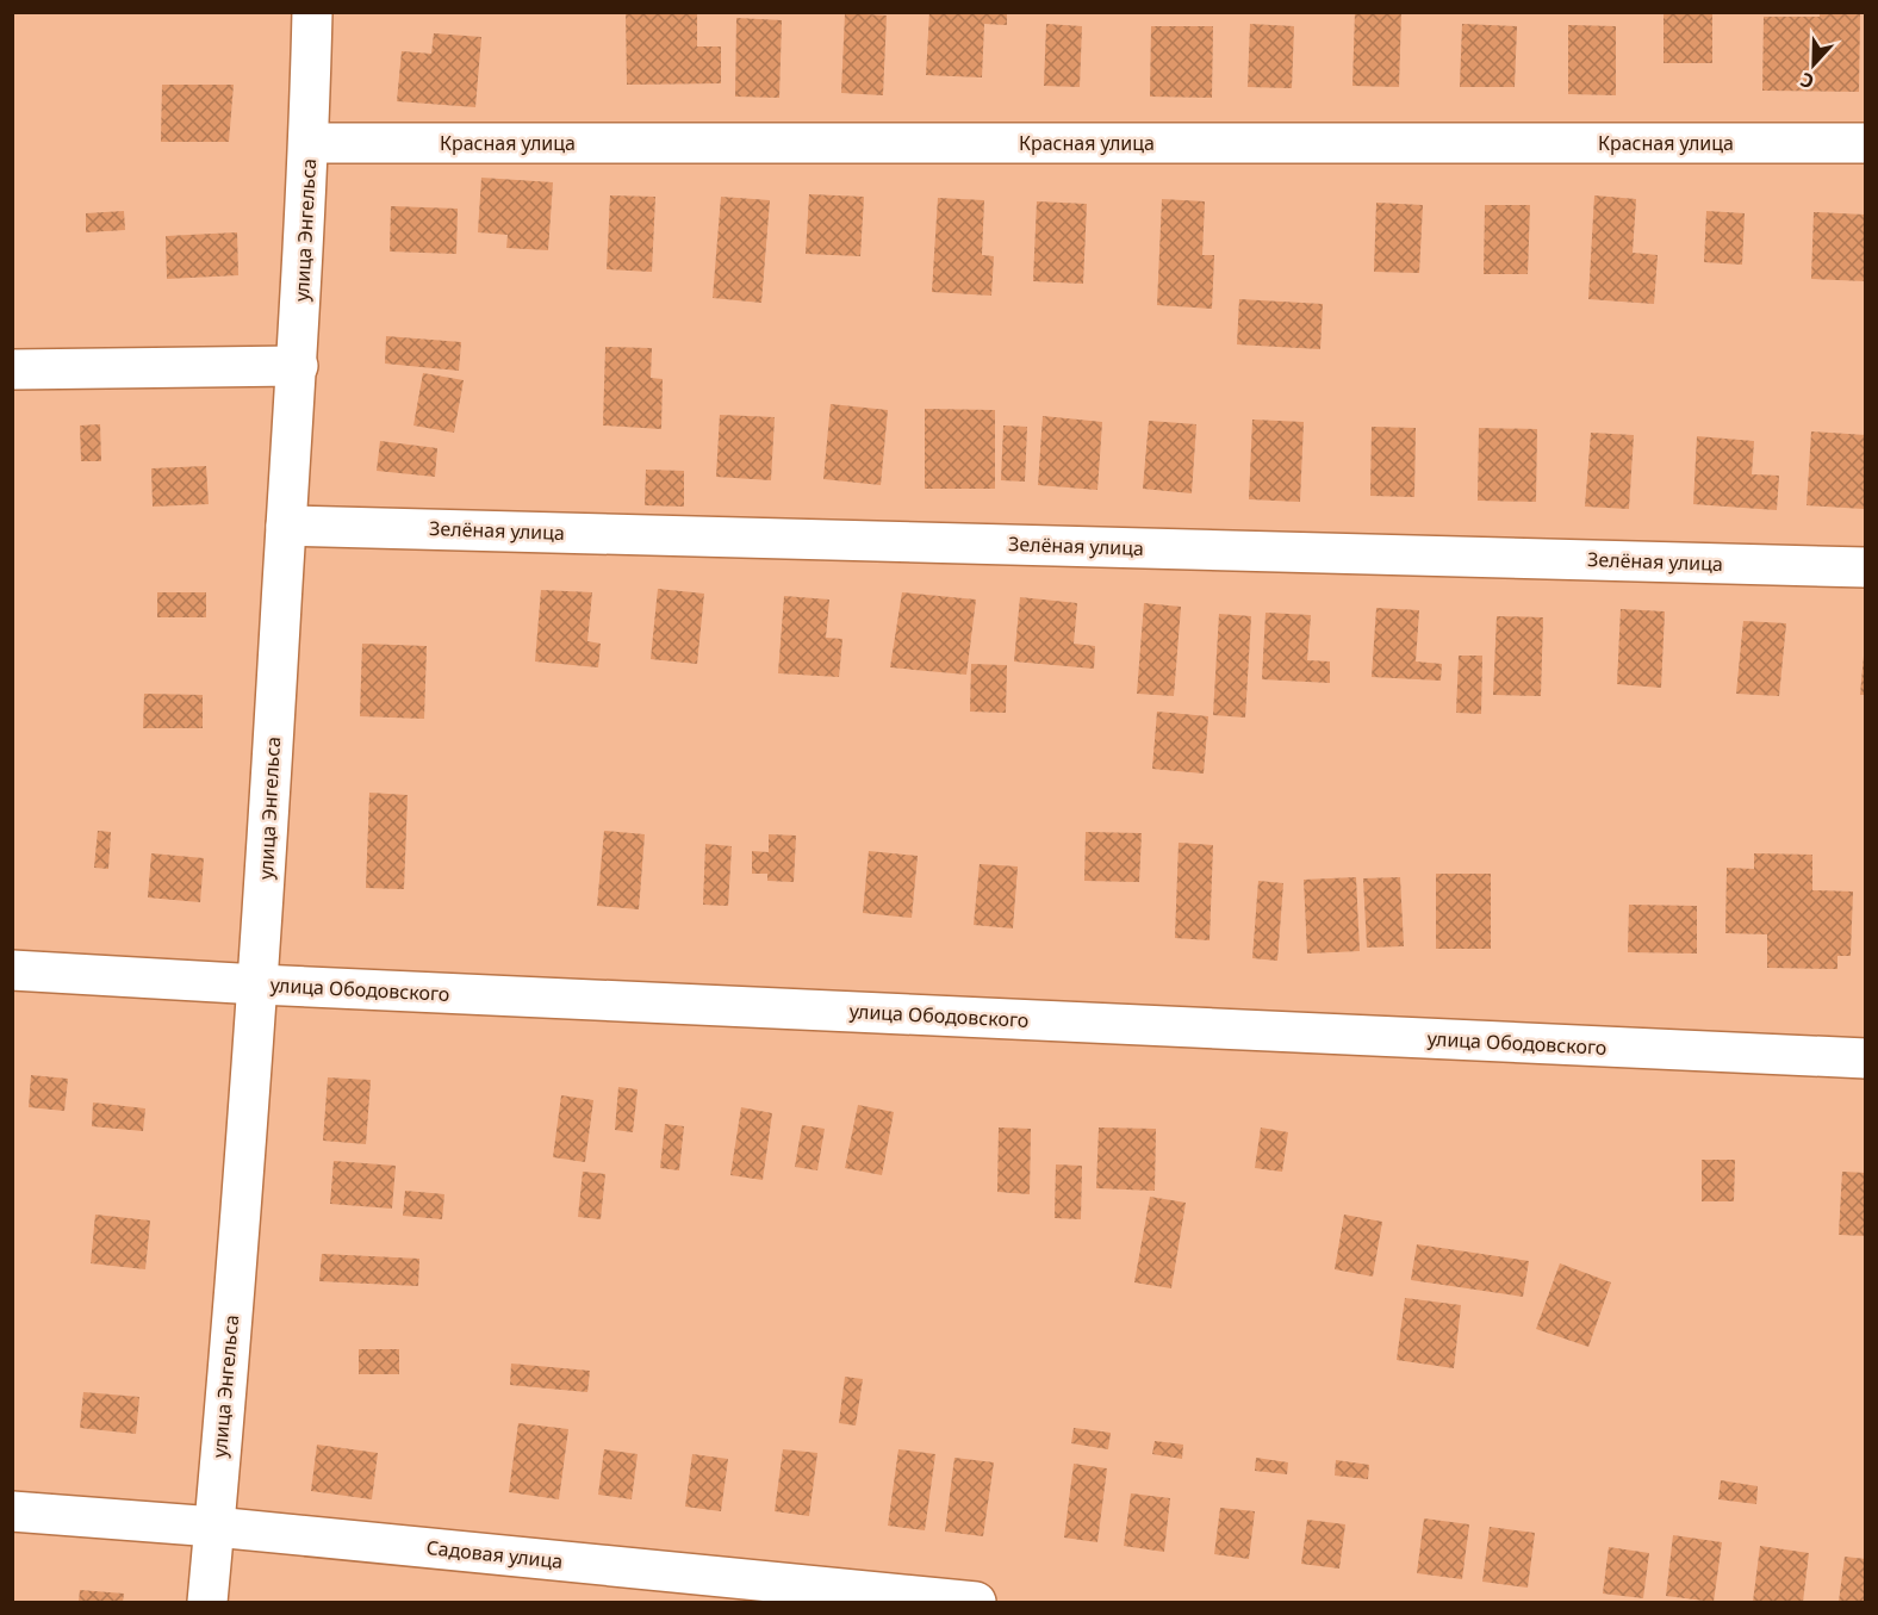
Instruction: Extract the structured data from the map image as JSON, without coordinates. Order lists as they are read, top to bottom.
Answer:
{
  "streets": {
    "street": [
      "Красная улица",
      "улица Энгельса",
      "Зелёная улица",
      "улица Ободовского",
      "Садовая улица"
    ]
  },
  "crossings": [
    ["Красная улица", "улица Энгельса"],
    ["улица Энгельса", "Зелёная улица"],
    ["улица Энгельса", "улица Ободовского"],
    ["улица Энгельса", "Садовая улица"]
  ],
  "north": "bottom"
}
